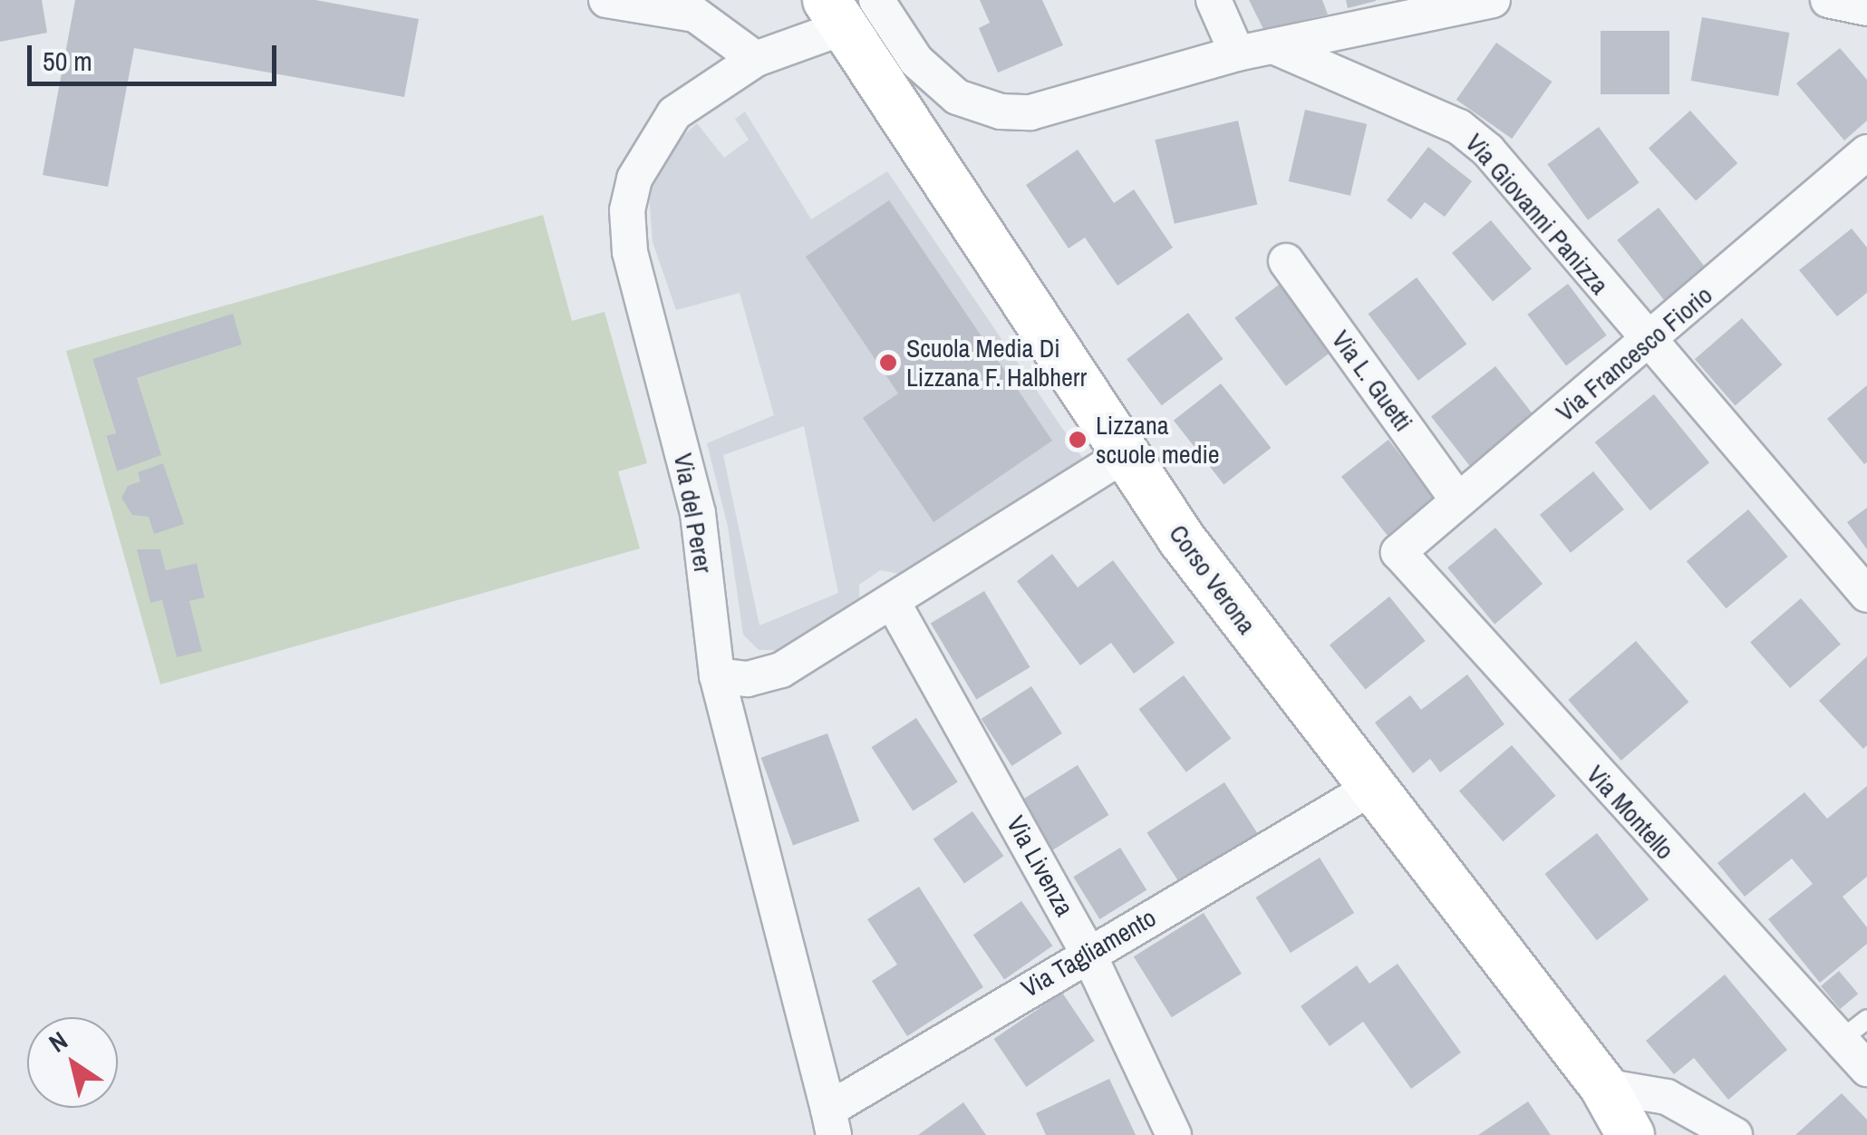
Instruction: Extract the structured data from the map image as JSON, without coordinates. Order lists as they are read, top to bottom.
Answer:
{
  "streets": {
    "main road": ["Corso Verona"],
    "street": [
      "Via Giovanni Panizza",
      "Via Francesco Fiorio",
      "Via L. Guetti",
      "Via del Perer",
      "Via Montello",
      "Via Livenza",
      "Via Tagliamento"
    ]
  },
  "crossings": [
    ["Via Giovanni Panizza", "Via Francesco Fiorio"],
    ["Via Francesco Fiorio", "Via L. Guetti"],
    ["Via Francesco Fiorio", "Via Montello"],
    ["Via del Perer", "Corso Verona"],
    ["Via del Perer", "Via Tagliamento"],
    ["Corso Verona", "Via Tagliamento"],
    ["Via Livenza", "Via Tagliamento"]
  ],
  "places": ["Scuola Media Di Lizzana F. Halbherr", "Lizzana scuole medie"],
  "scale_bar": "50 m",
  "north": "top left"
}
